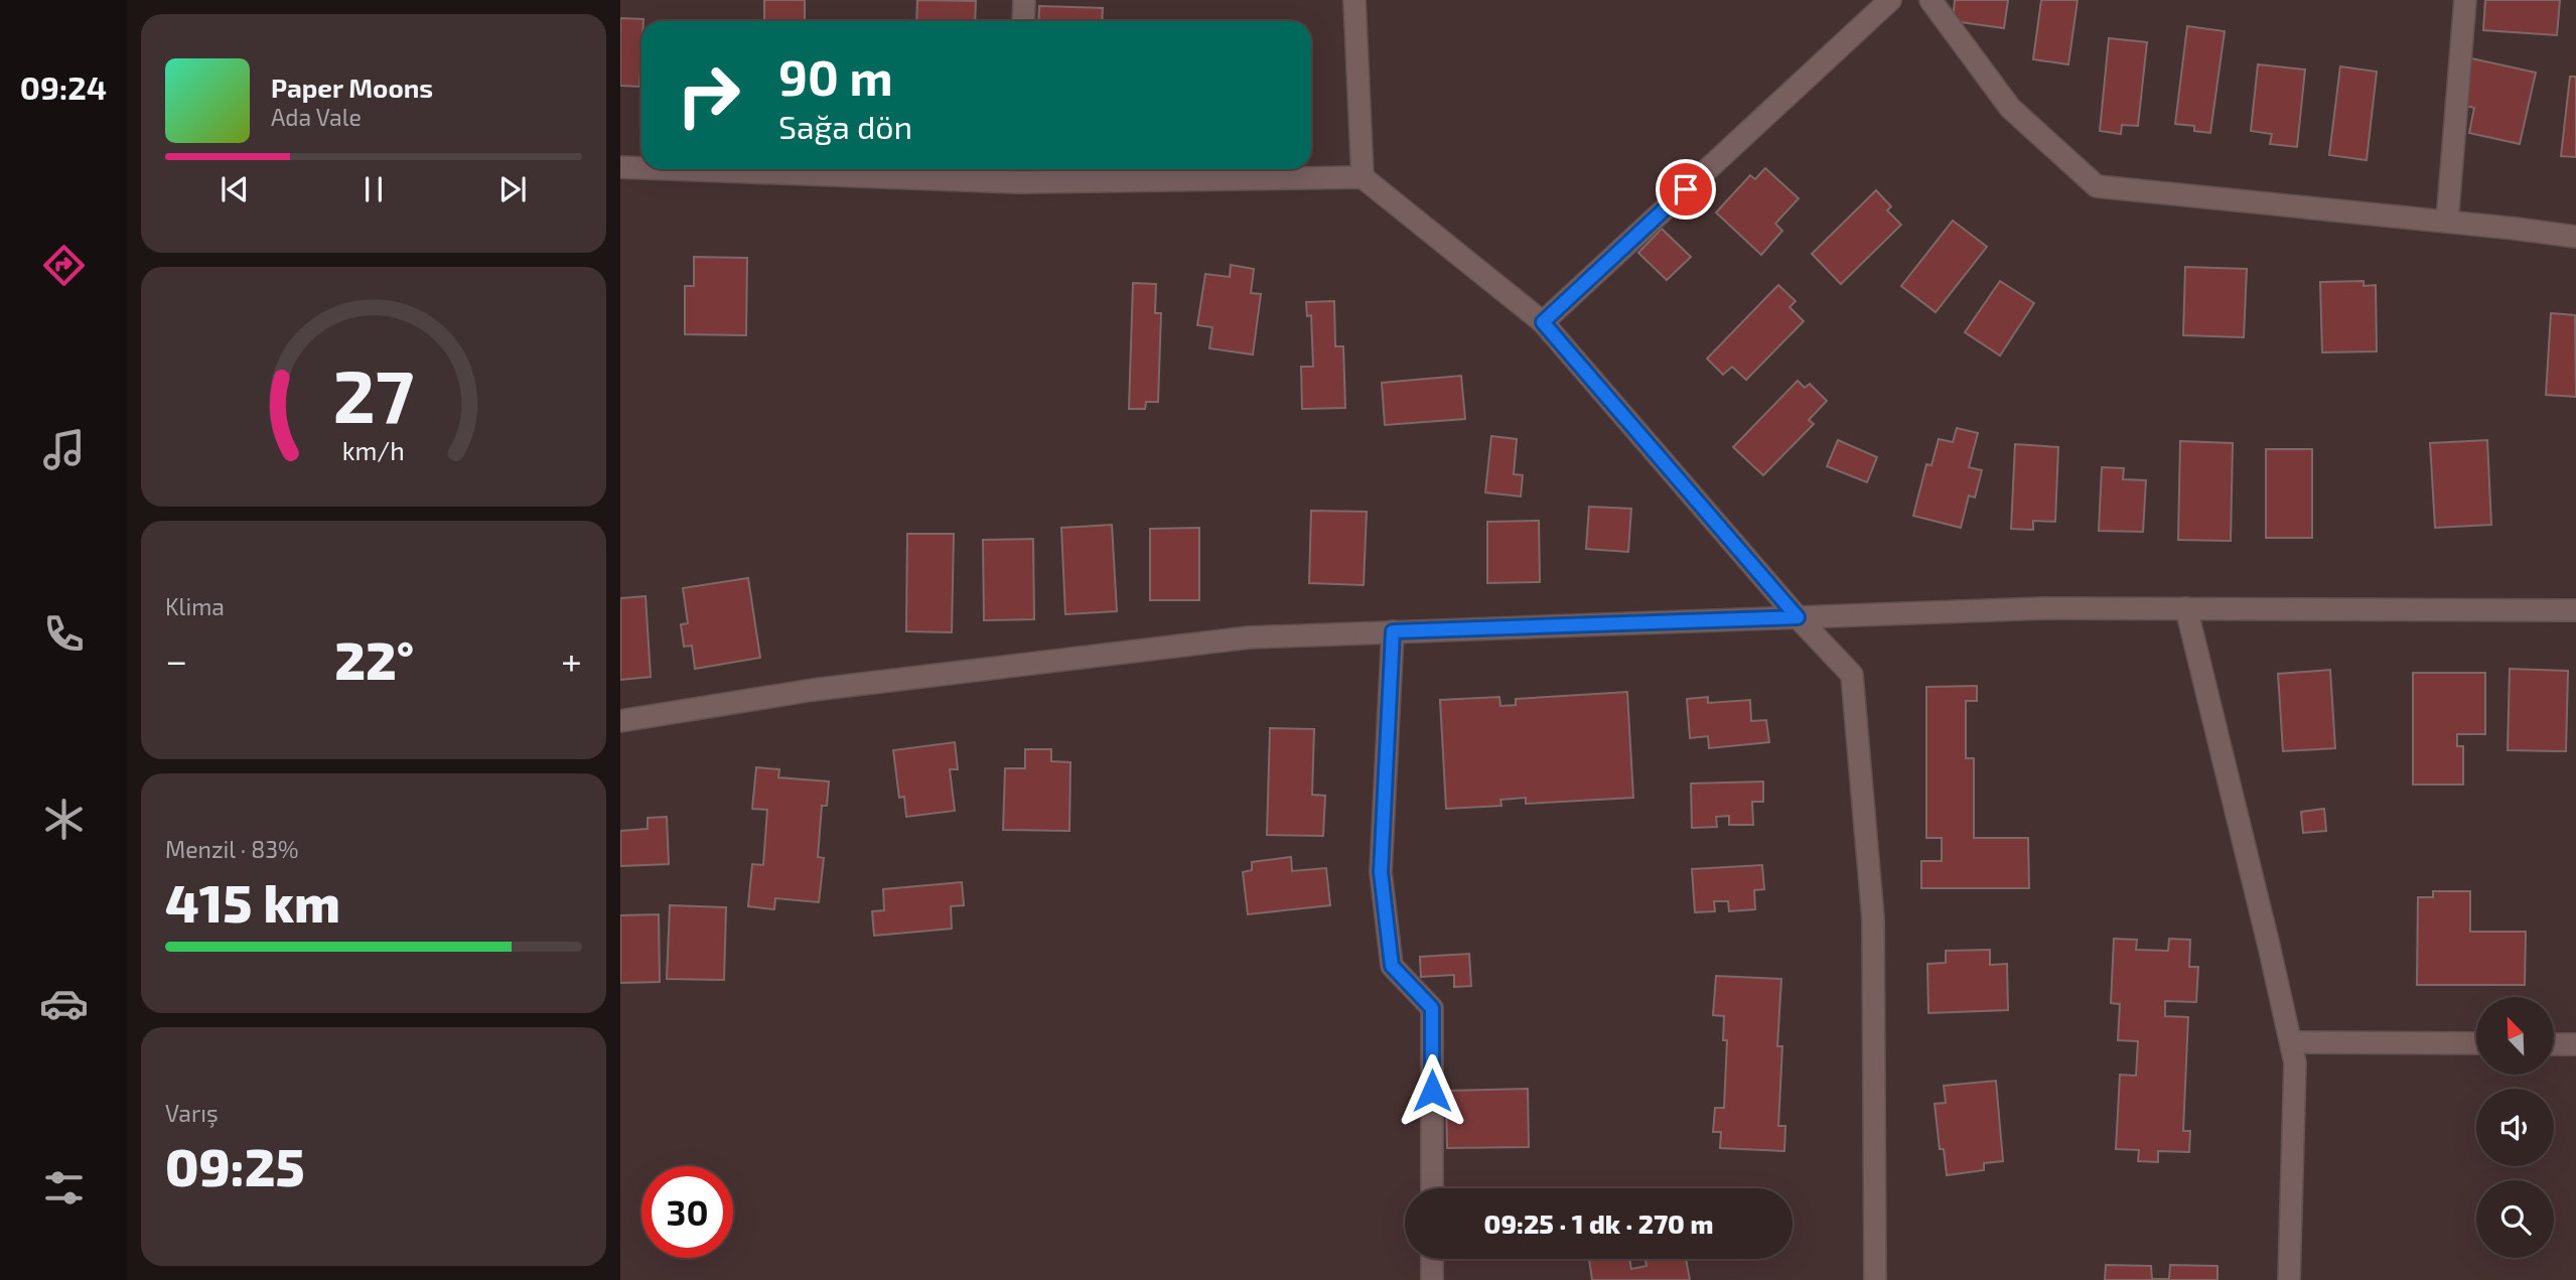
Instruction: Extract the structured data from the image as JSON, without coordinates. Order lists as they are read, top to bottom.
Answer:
{
  "north": "top left",
  "page": {
    "tabs": "09:24",
    "turn": ["90 m", "Sağa dön"],
    "song": ["Paper Moons", "Ada Vale"],
    "tile": [
      "Klima",
      ["Menzil · 83%", "415 km"],
      ["Varış", "09:25"]
    ],
    "heat": ["−", "22°", "+"],
    "limit": "30",
    "trip": "09:25 · 1 dk · 270 m",
    "gauge": ["27", "km/h"]
  }
}
